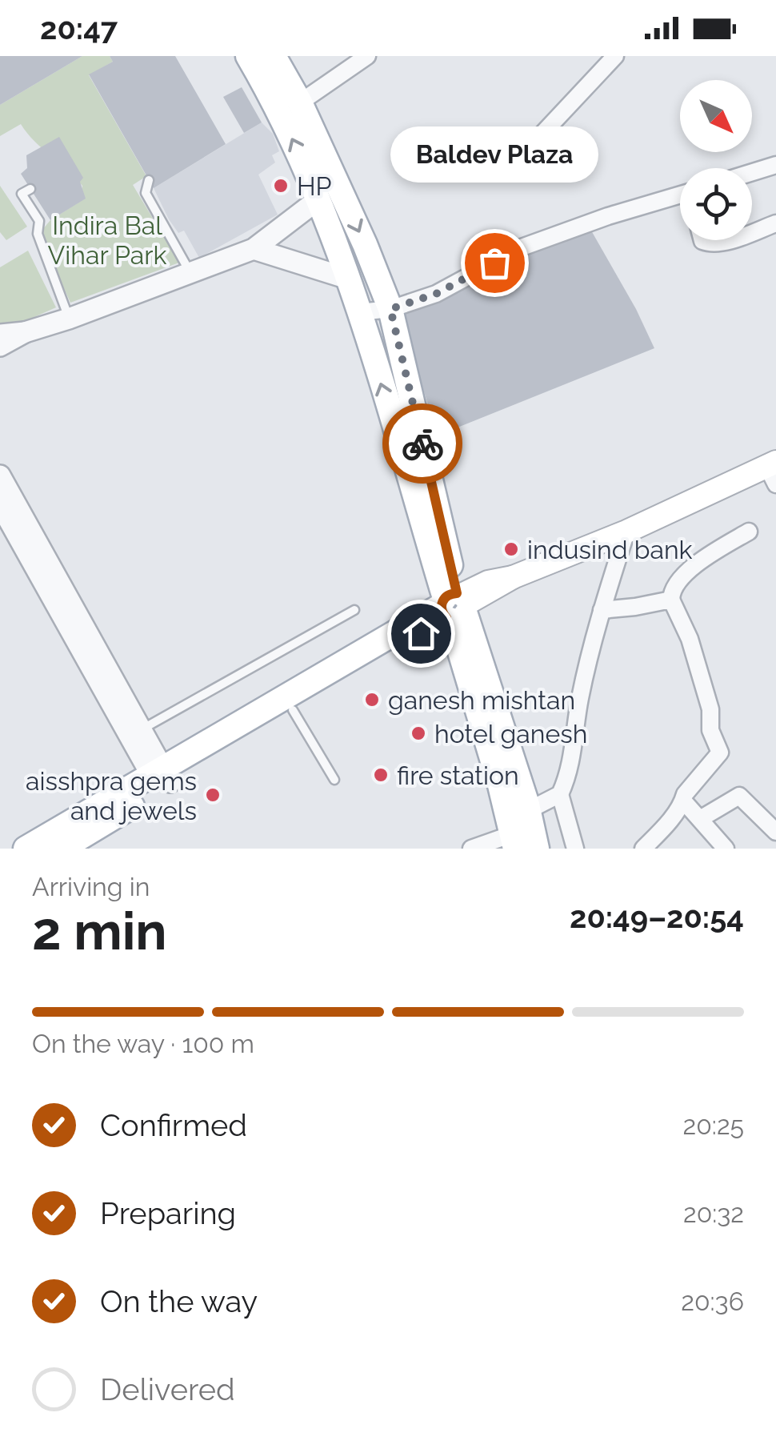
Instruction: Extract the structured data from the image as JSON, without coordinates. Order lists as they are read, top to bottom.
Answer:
{
  "parks": ["Indira Bal Vihar Park"],
  "places": [
    "HP",
    "Baldev Plaza",
    "indusind bank",
    "ganesh mishtan",
    "hotel ganesh",
    "fire station",
    "aisshpra gems and jewels"
  ],
  "north": "bottom right",
  "page": {
    "status": "20:47",
    "bubble": "Baldev Plaza",
    "heading": ["2 min", "Arriving in", "20:49–20:54"],
    "bar": "On the way · 100 m",
    "list": [
      ["Confirmed", "20:25"],
      ["Preparing", "20:32"],
      ["On the way", "20:36"],
      "Delivered"
    ]
  }
}
